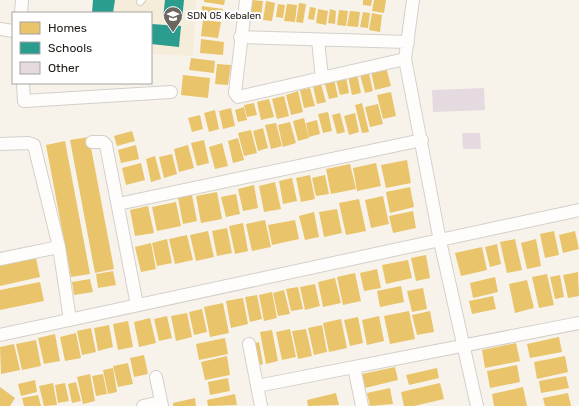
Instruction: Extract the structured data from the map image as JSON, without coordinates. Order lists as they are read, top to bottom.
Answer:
{
  "places": {
    "school or university": ["SDN 05 Kebalen"]
  },
  "legend": ["Homes", "Schools", "Other"]
}
